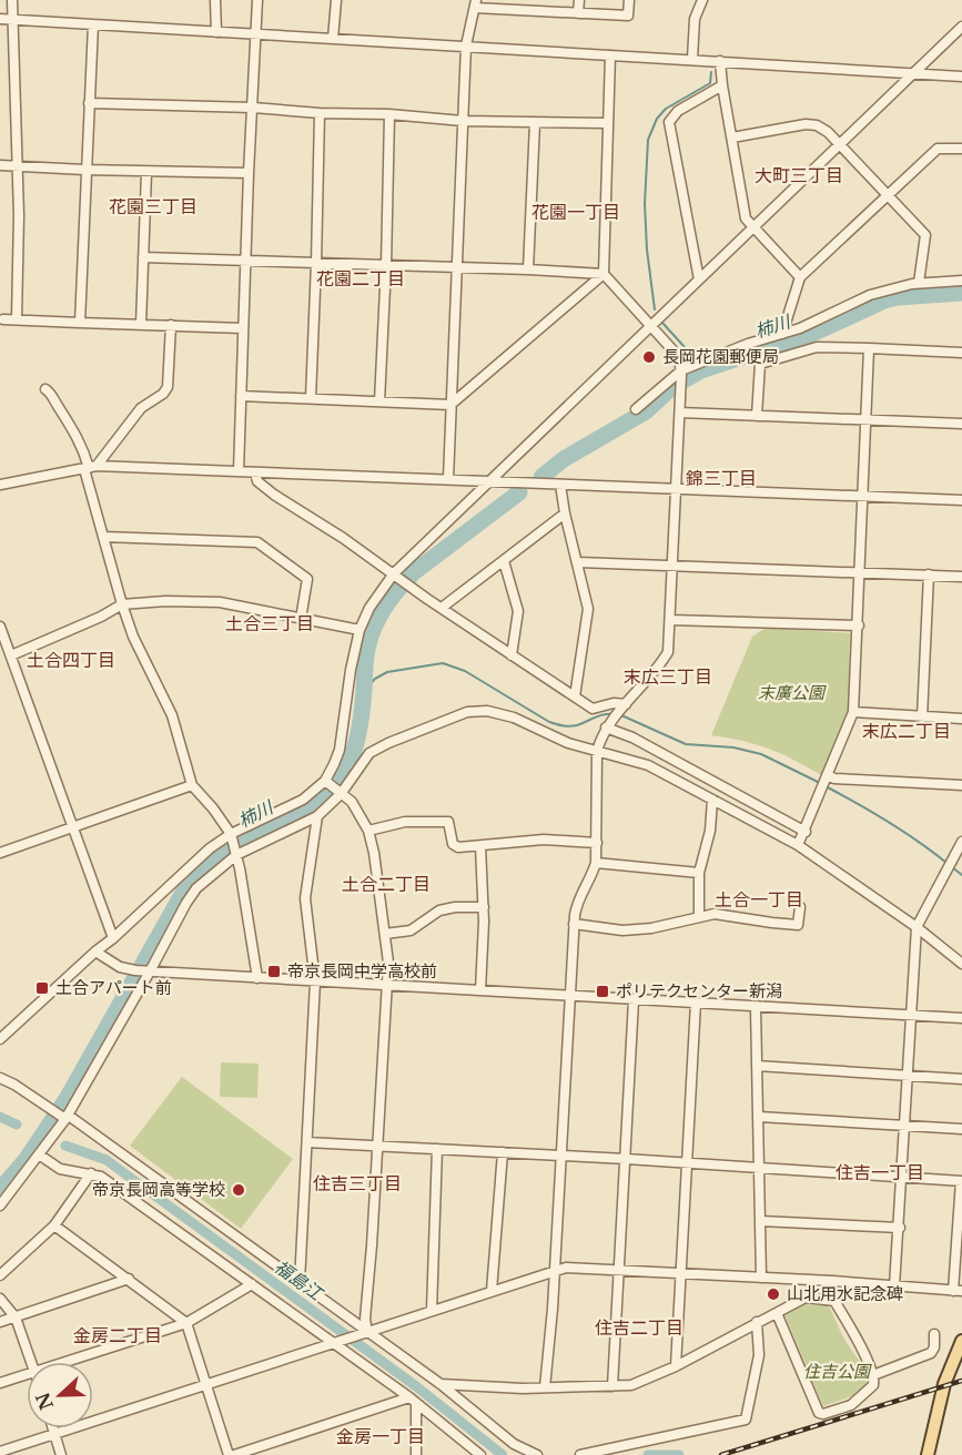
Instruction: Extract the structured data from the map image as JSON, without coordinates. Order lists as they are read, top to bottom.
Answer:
{
  "districts": [
    "大町三丁目",
    "花園三丁目",
    "花園一丁目",
    "花園二丁目",
    "錦三丁目",
    "土合三丁目",
    "土合四丁目",
    "末広三丁目",
    "末広二丁目",
    "土合二丁目",
    "土合一丁目",
    "住吉一丁目",
    "住吉三丁目",
    "住吉二丁目",
    "金房二丁目",
    "金房一丁目"
  ],
  "water": ["柿川", "福島江"],
  "parks": ["末廣公園", "住吉公園"],
  "places": {
    "other": ["長岡花園郵便局", "帝京長岡高等学校", "山北用水記念碑"],
    "transit": ["帝京長岡中学高校前", "土合アパート前", "ポリテクセンター新潟"]
  },
  "north": "left"
}
